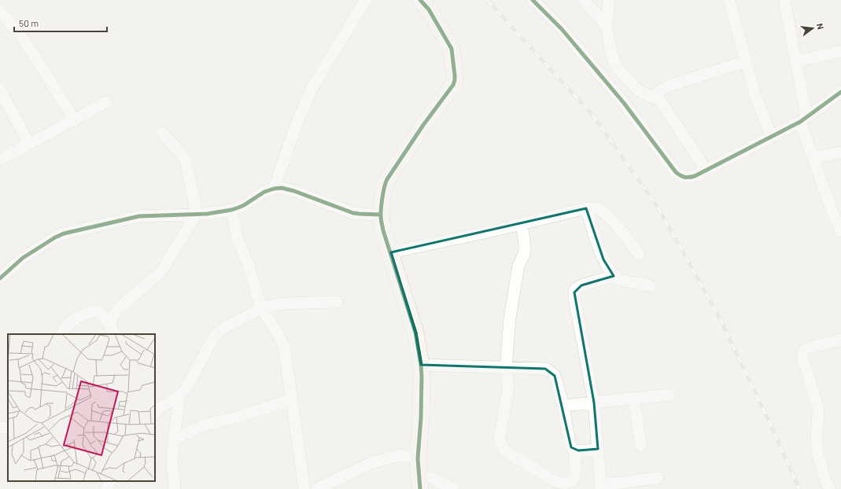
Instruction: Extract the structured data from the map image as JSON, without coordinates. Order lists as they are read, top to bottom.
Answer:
{
  "scale_bar": "50 m",
  "north": "right"
}
